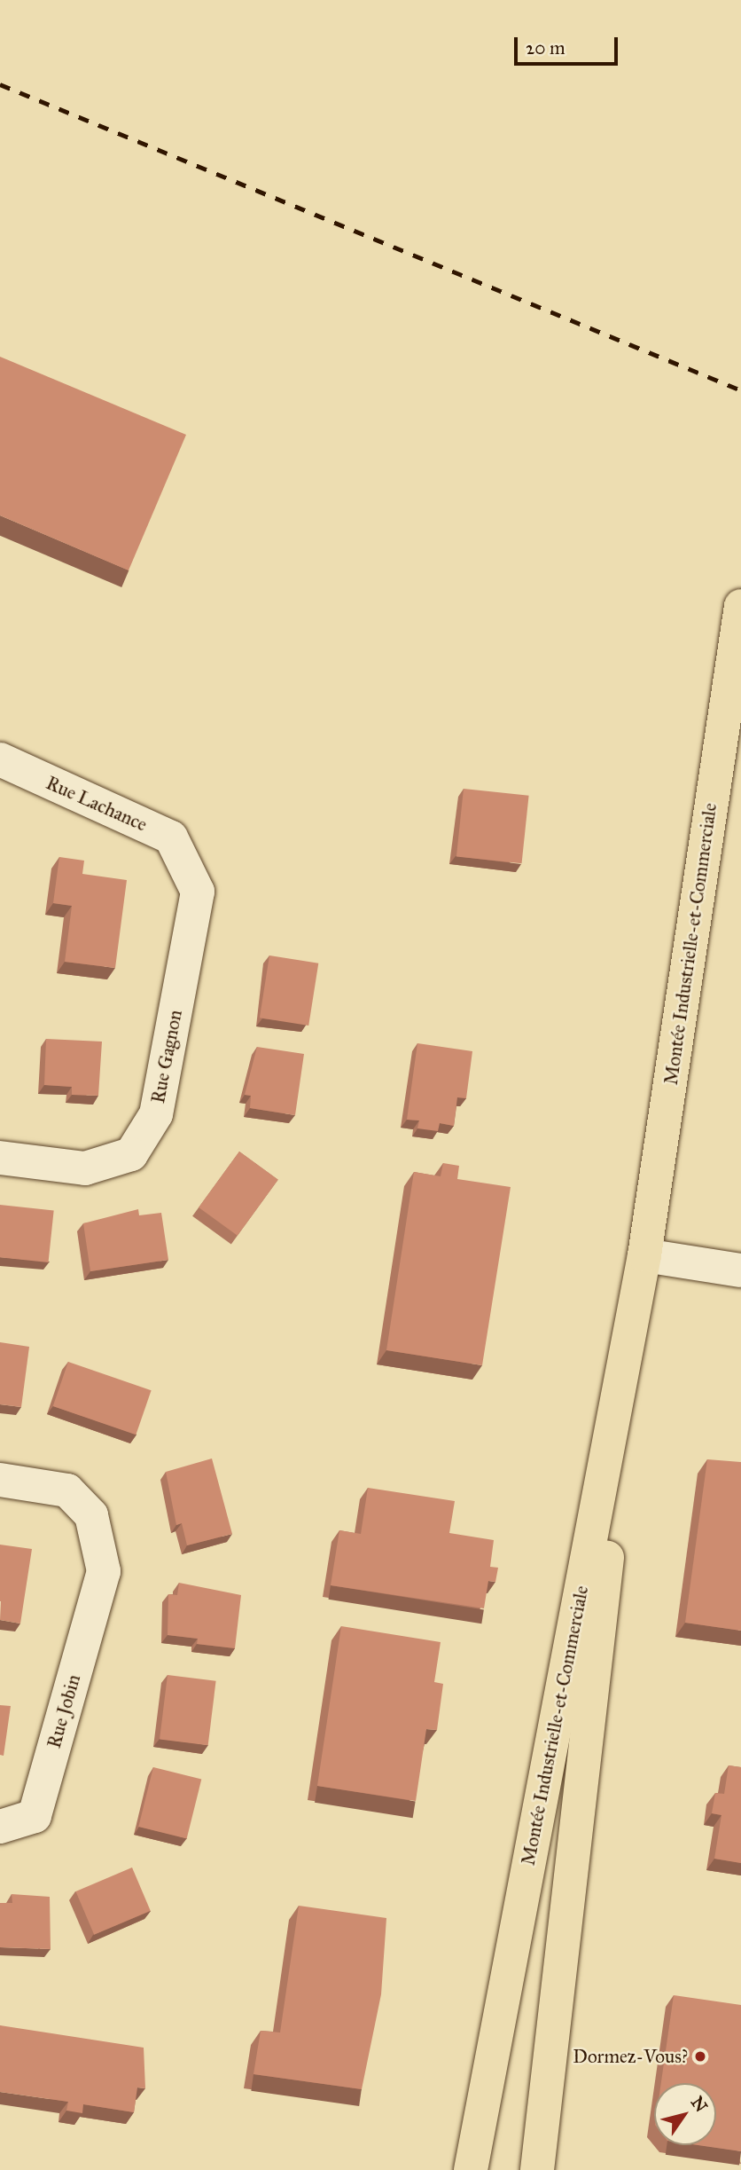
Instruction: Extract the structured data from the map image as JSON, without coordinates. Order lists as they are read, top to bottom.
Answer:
{
  "streets": {
    "main road": ["Montée Industrielle-et-Commerciale"],
    "street": ["Rue Lachance", "Rue Gagnon", "Rue Jobin"]
  },
  "crossings": [
    ["Rue Lachance", "Rue Gagnon"]
  ],
  "places": ["Dormez-Vous?"],
  "scale_bar": "20 m",
  "north": "top right"
}
